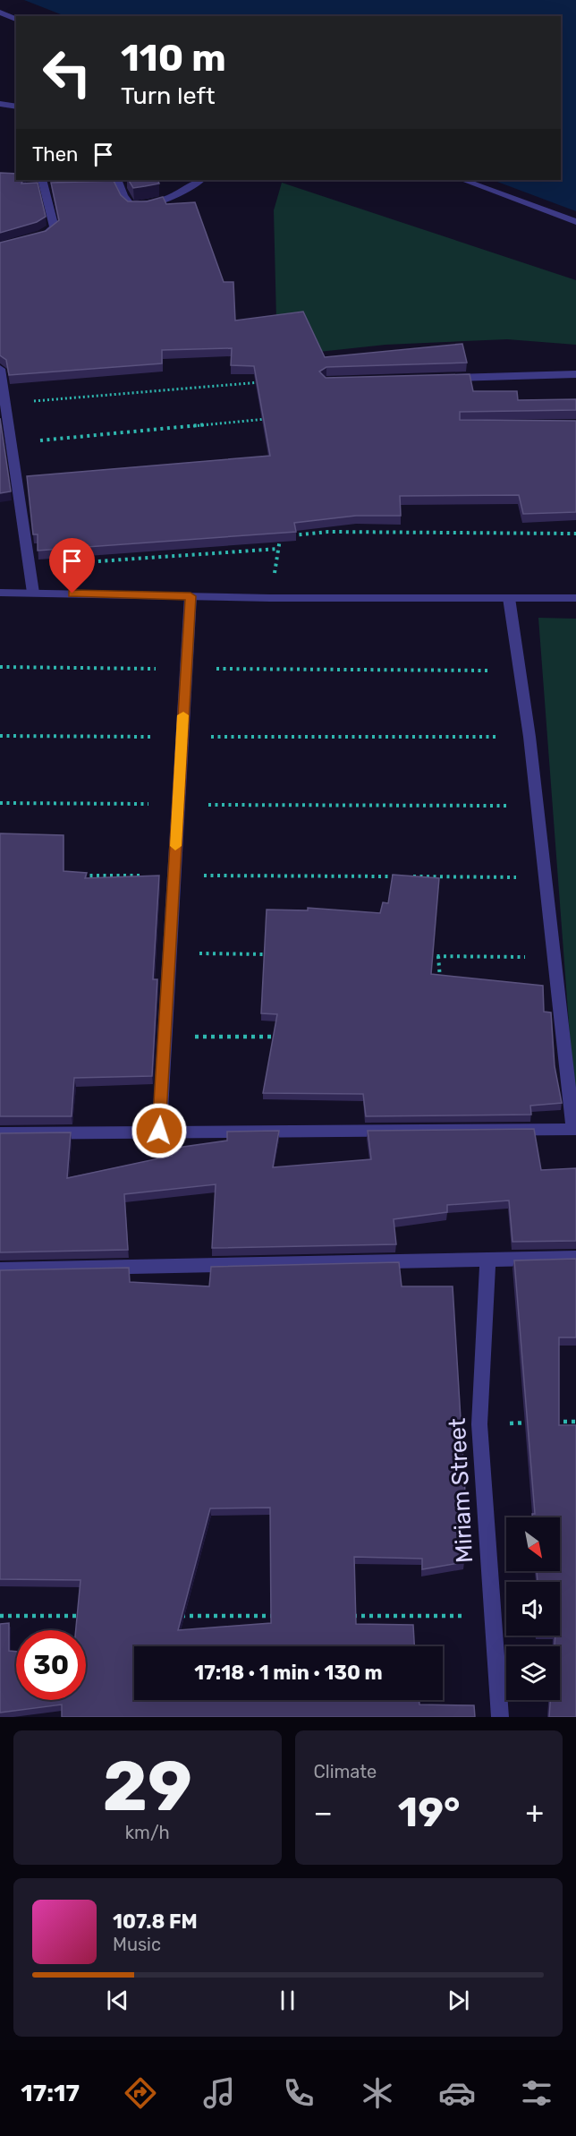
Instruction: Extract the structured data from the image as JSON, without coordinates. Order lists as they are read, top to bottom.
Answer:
{
  "streets": {
    "street": ["Miriam Street"]
  },
  "north": "bottom right",
  "page": {
    "turn": ["110 m", "Turn left"],
    "then": "Then",
    "limit": "30",
    "trip": "17:18 · 1 min · 130 m",
    "tile": [
      ["29", "km/h"],
      "Climate"
    ],
    "heat": ["−", "19°", "+"],
    "song": ["107.8 FM", "Music"],
    "tabs": "17:17"
  }
}
